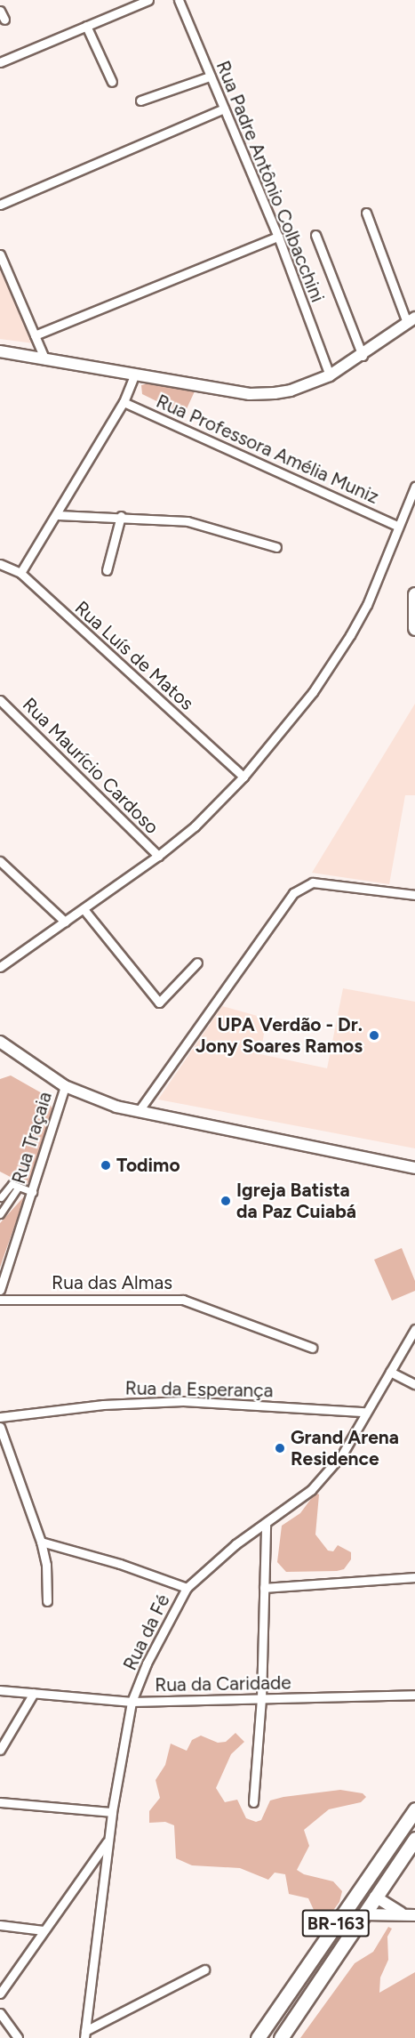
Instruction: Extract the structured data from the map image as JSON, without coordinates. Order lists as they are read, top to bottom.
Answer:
{
  "streets": {
    "highway": ["BR-163"],
    "street": [
      "Rua Padre Antônio Colbacchini",
      "Rua Professora Amélia Muniz",
      "Rua Luís de Matos",
      "Rua Maurício Cardoso",
      "Rua Traçaia",
      "Rua das Almas",
      "Rua da Esperança",
      "Rua da Fé",
      "Rua da Caridade"
    ]
  },
  "crossings": [
    ["Rua da Esperança", "Rua da Fé"],
    ["Rua da Fé", "Rua da Caridade"]
  ],
  "places": [
    "UPA Verdão - Dr. Jony Soares Ramos",
    "Todimo",
    "Igreja Batista da Paz Cuiabá",
    "Grand Arena Residence"
  ]
}
